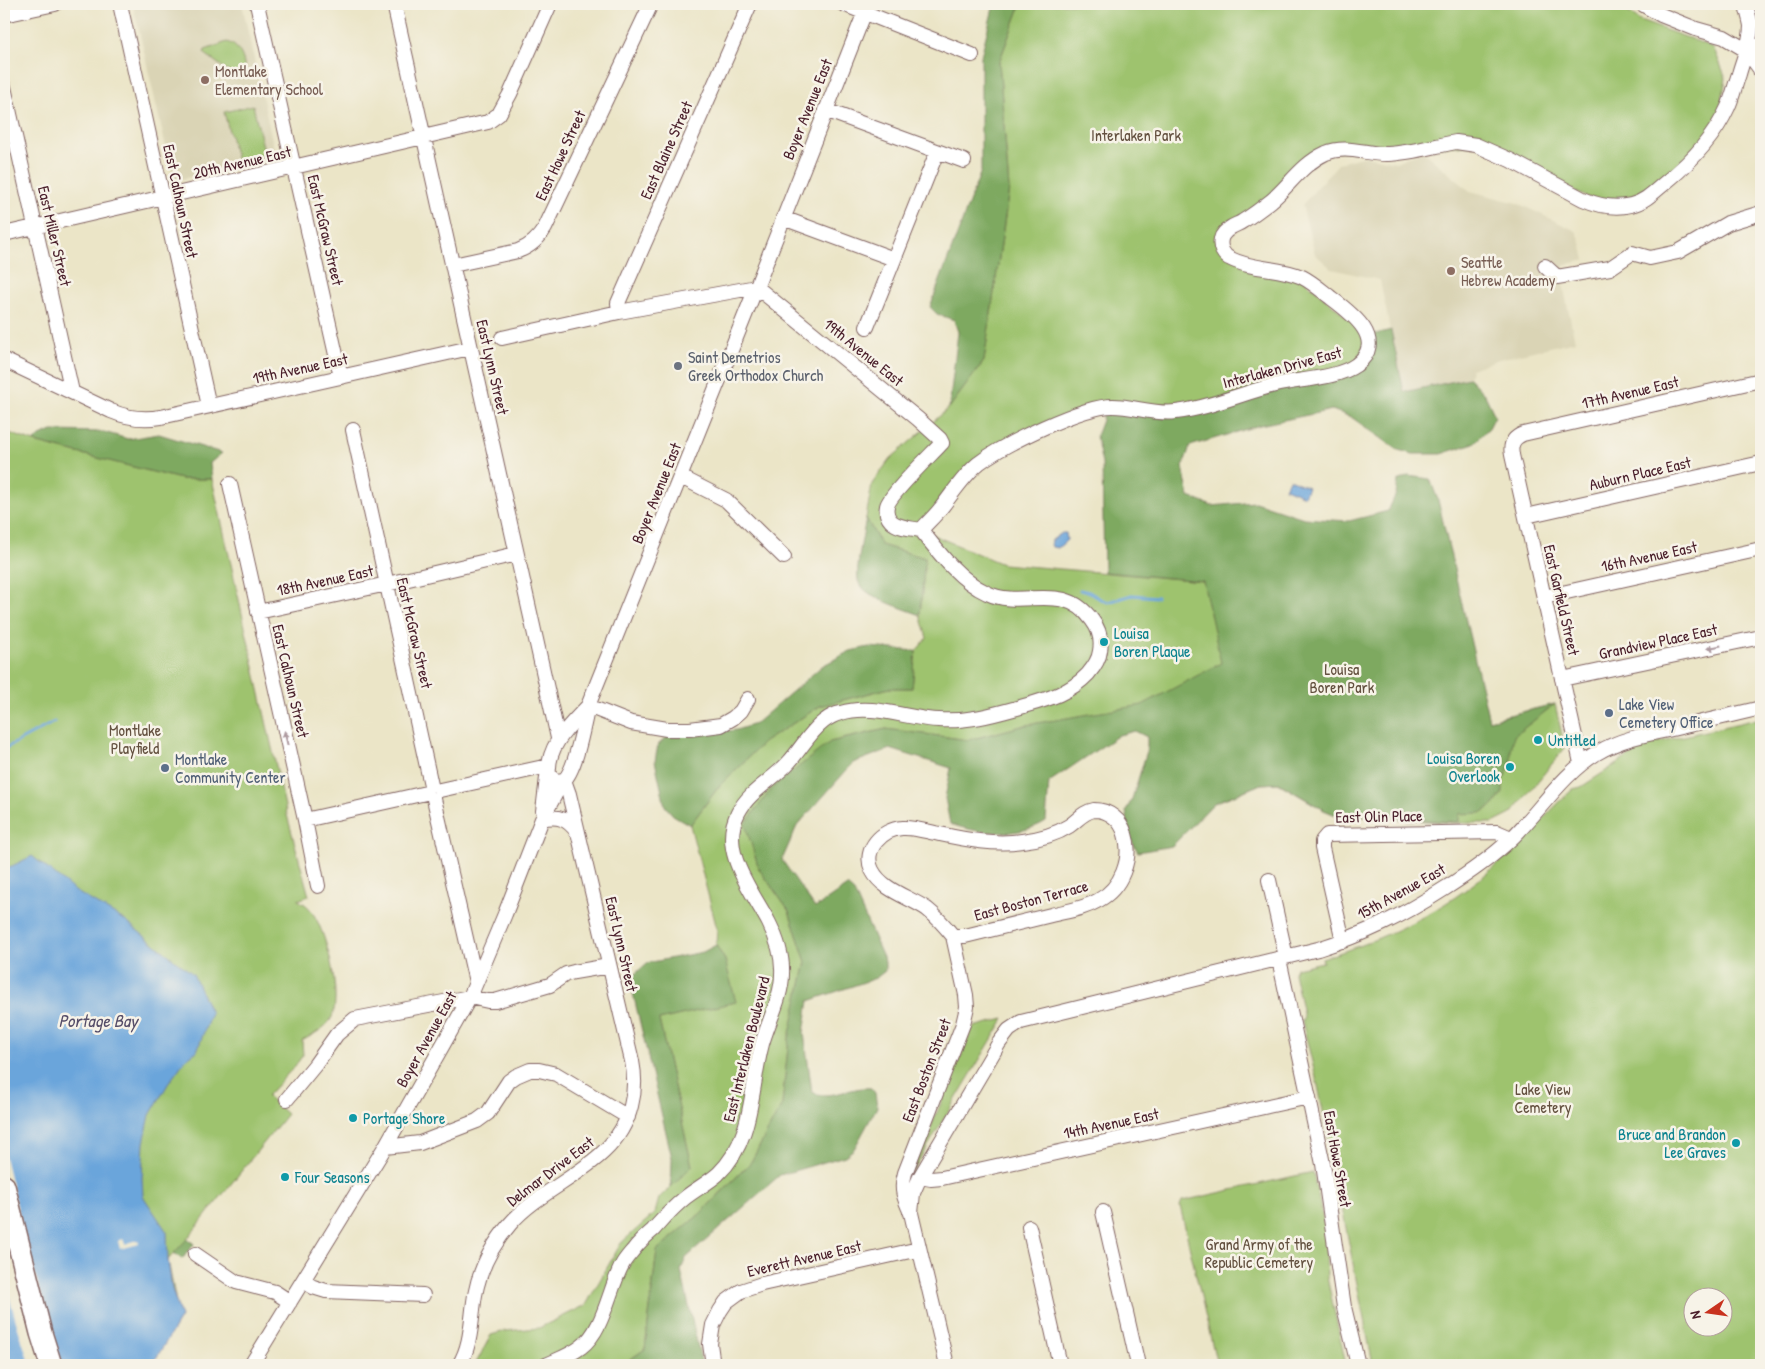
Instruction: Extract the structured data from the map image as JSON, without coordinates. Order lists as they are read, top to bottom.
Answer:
{
  "streets": {
    "street": [
      "Boyer Avenue East",
      "East Blaine Street",
      "East Howe Street",
      "20th Avenue East",
      "East Calhoun Street",
      "East McGraw Street",
      "East Miller Street",
      "19th Avenue East",
      "East Lynn Street",
      "Interlaken Drive East",
      "17th Avenue East",
      "Auburn Place East",
      "16th Avenue East",
      "18th Avenue East",
      "East Garfield Street",
      "Grandview Place East",
      "East Olin Place",
      "15th Avenue East",
      "East Boston Terrace",
      "East Interlaken Boulevard",
      "East Boston Street",
      "14th Avenue East",
      "Delmar Drive East",
      "Everett Avenue East"
    ]
  },
  "crossings": [
    ["Boyer Avenue East", "East McGraw Street"],
    ["Boyer Avenue East", "19th Avenue East"],
    ["Boyer Avenue East", "East Lynn Street"],
    ["East Howe Street", "East Lynn Street"],
    ["East Howe Street", "15th Avenue East"],
    ["East Howe Street", "14th Avenue East"],
    ["20th Avenue East", "East Calhoun Street"],
    ["20th Avenue East", "East McGraw Street"],
    ["20th Avenue East", "East Miller Street"],
    ["20th Avenue East", "East Lynn Street"],
    ["East Calhoun Street", "19th Avenue East"],
    ["East Calhoun Street", "18th Avenue East"],
    ["East McGraw Street", "19th Avenue East"],
    ["East McGraw Street", "18th Avenue East"],
    ["East Miller Street", "19th Avenue East"],
    ["19th Avenue East", "East Lynn Street"],
    ["19th Avenue East", "Interlaken Drive East"],
    ["19th Avenue East", "East Interlaken Boulevard"],
    ["East Lynn Street", "18th Avenue East"],
    ["East Lynn Street", "Delmar Drive East"],
    ["Interlaken Drive East", "East Interlaken Boulevard"],
    ["17th Avenue East", "East Garfield Street"],
    ["Auburn Place East", "East Garfield Street"],
    ["16th Avenue East", "East Garfield Street"],
    ["East Garfield Street", "Grandview Place East"],
    ["East Garfield Street", "15th Avenue East"],
    ["East Olin Place", "15th Avenue East"],
    ["15th Avenue East", "East Boston Street"],
    ["East Boston Terrace", "East Boston Street"],
    ["East Boston Street", "14th Avenue East"],
    ["East Boston Street", "Everett Avenue East"]
  ],
  "one_way": ["Grandview Place East"],
  "water": ["Portage Bay"],
  "parks": [
    "Interlaken Park",
    "Louisa Boren Park",
    "Montlake Playfield",
    "Lake View Cemetery",
    "Grand Army of the Republic Cemetery"
  ],
  "places": [
    "Montlake Elementary School",
    "Seattle Hebrew Academy",
    "Saint Demetrios Greek Orthodox Church",
    "Louisa Boren Plaque",
    "Lake View Cemetery Office",
    "Untitled",
    "Louisa Boren Overlook",
    "Montlake Community Center",
    "Portage Shore",
    "Bruce and Brandon Lee Graves",
    "Four Seasons"
  ],
  "north": "left"
}
